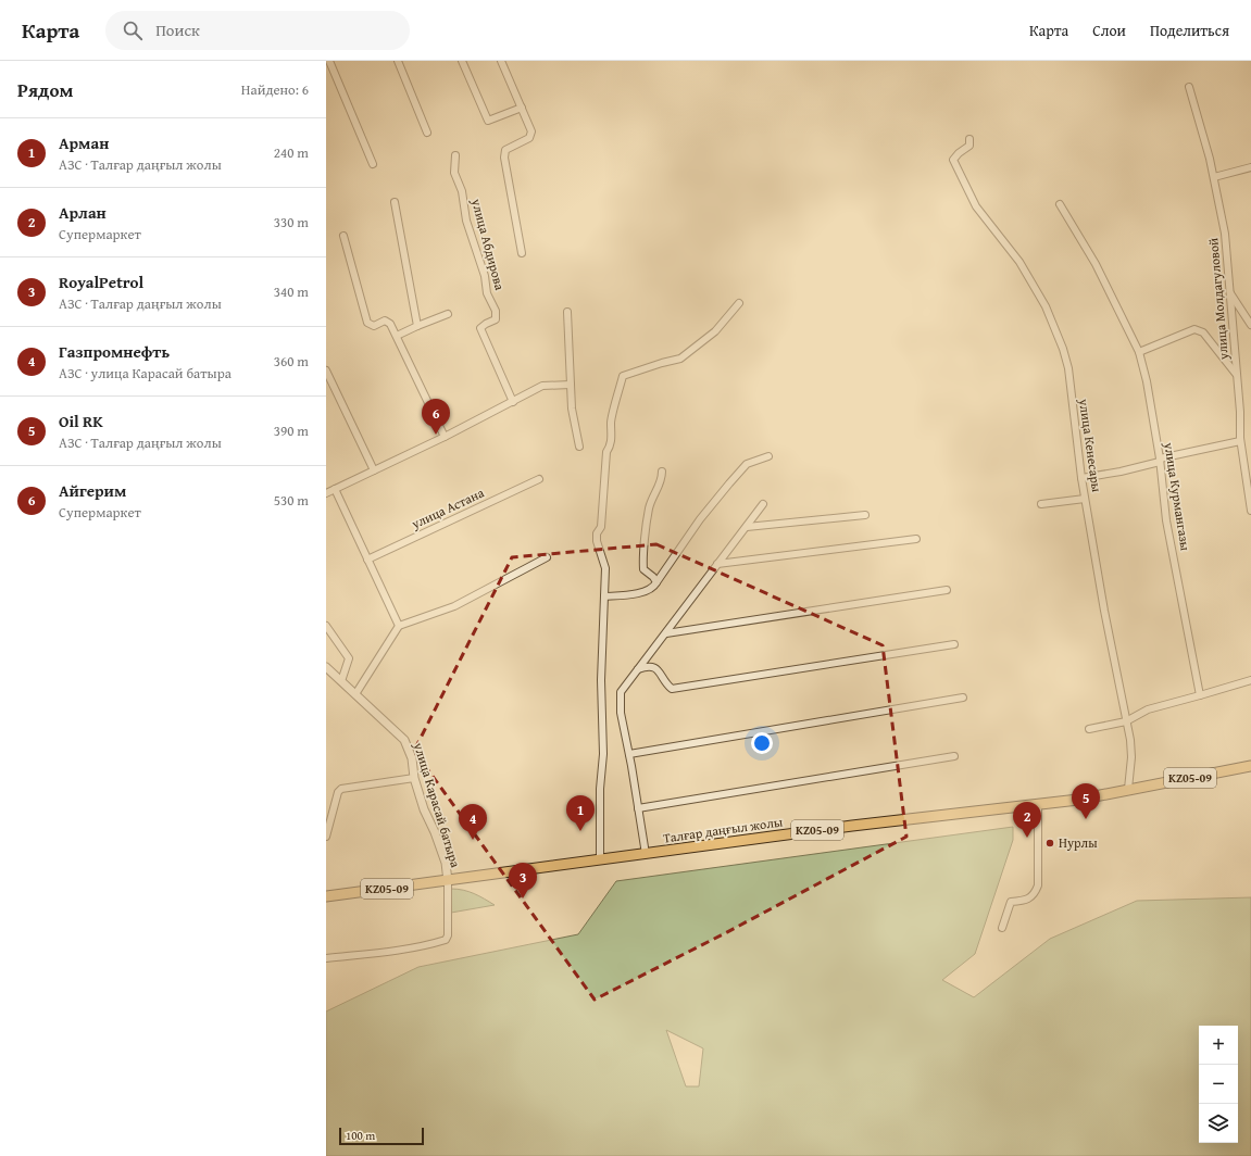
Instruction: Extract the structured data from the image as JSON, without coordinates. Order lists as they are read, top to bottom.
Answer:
{
  "streets": {
    "main road": ["KZ05-09", "Талғар даңғыл жолы"],
    "street": [
      "улица Абдирова",
      "улица Молдагуловой",
      "улица Кенесары",
      "улица Курмангазы",
      "улица Астана",
      "улица Карасай батыра"
    ]
  },
  "crossings": [
    ["улица Кенесары", "Талғар даңғыл жолы"],
    ["улица Карасай батыра", "Талғар даңғыл жолы"]
  ],
  "places": ["Нурлы"],
  "scale_bar": "100 m",
  "page": {
    "header": "Карта",
    "search": "Поиск",
    "nav": ["Карта", "Слои", "Поделиться"],
    "heading": ["Рядом", "Найдено: 6"],
    "list": [
      {
        "mark": "1",
        "name": "Арман",
        "note": "АЗС · Талғар даңғыл жолы",
        "value": "240 m"
      },
      {
        "mark": "2",
        "name": "Арлан",
        "note": "Супермаркет",
        "value": "330 m"
      },
      {
        "mark": "3",
        "name": "RoyalPetrol",
        "note": "АЗС · Талғар даңғыл жолы",
        "value": "340 m"
      },
      {
        "mark": "4",
        "name": "Газпромнефть",
        "note": "АЗС · улица Карасай батыра",
        "value": "360 m"
      },
      {
        "mark": "5",
        "name": "Oil RK",
        "note": "АЗС · Талғар даңғыл жолы",
        "value": "390 m"
      },
      {
        "mark": "6",
        "name": "Айгерим",
        "note": "Супермаркет",
        "value": "530 m"
      }
    ],
    "pins": [
      "6",
      "5",
      "1",
      "2",
      "4",
      "3"
    ],
    "map_buttons": ["+", "−"],
    "scale": "100 m"
  }
}
